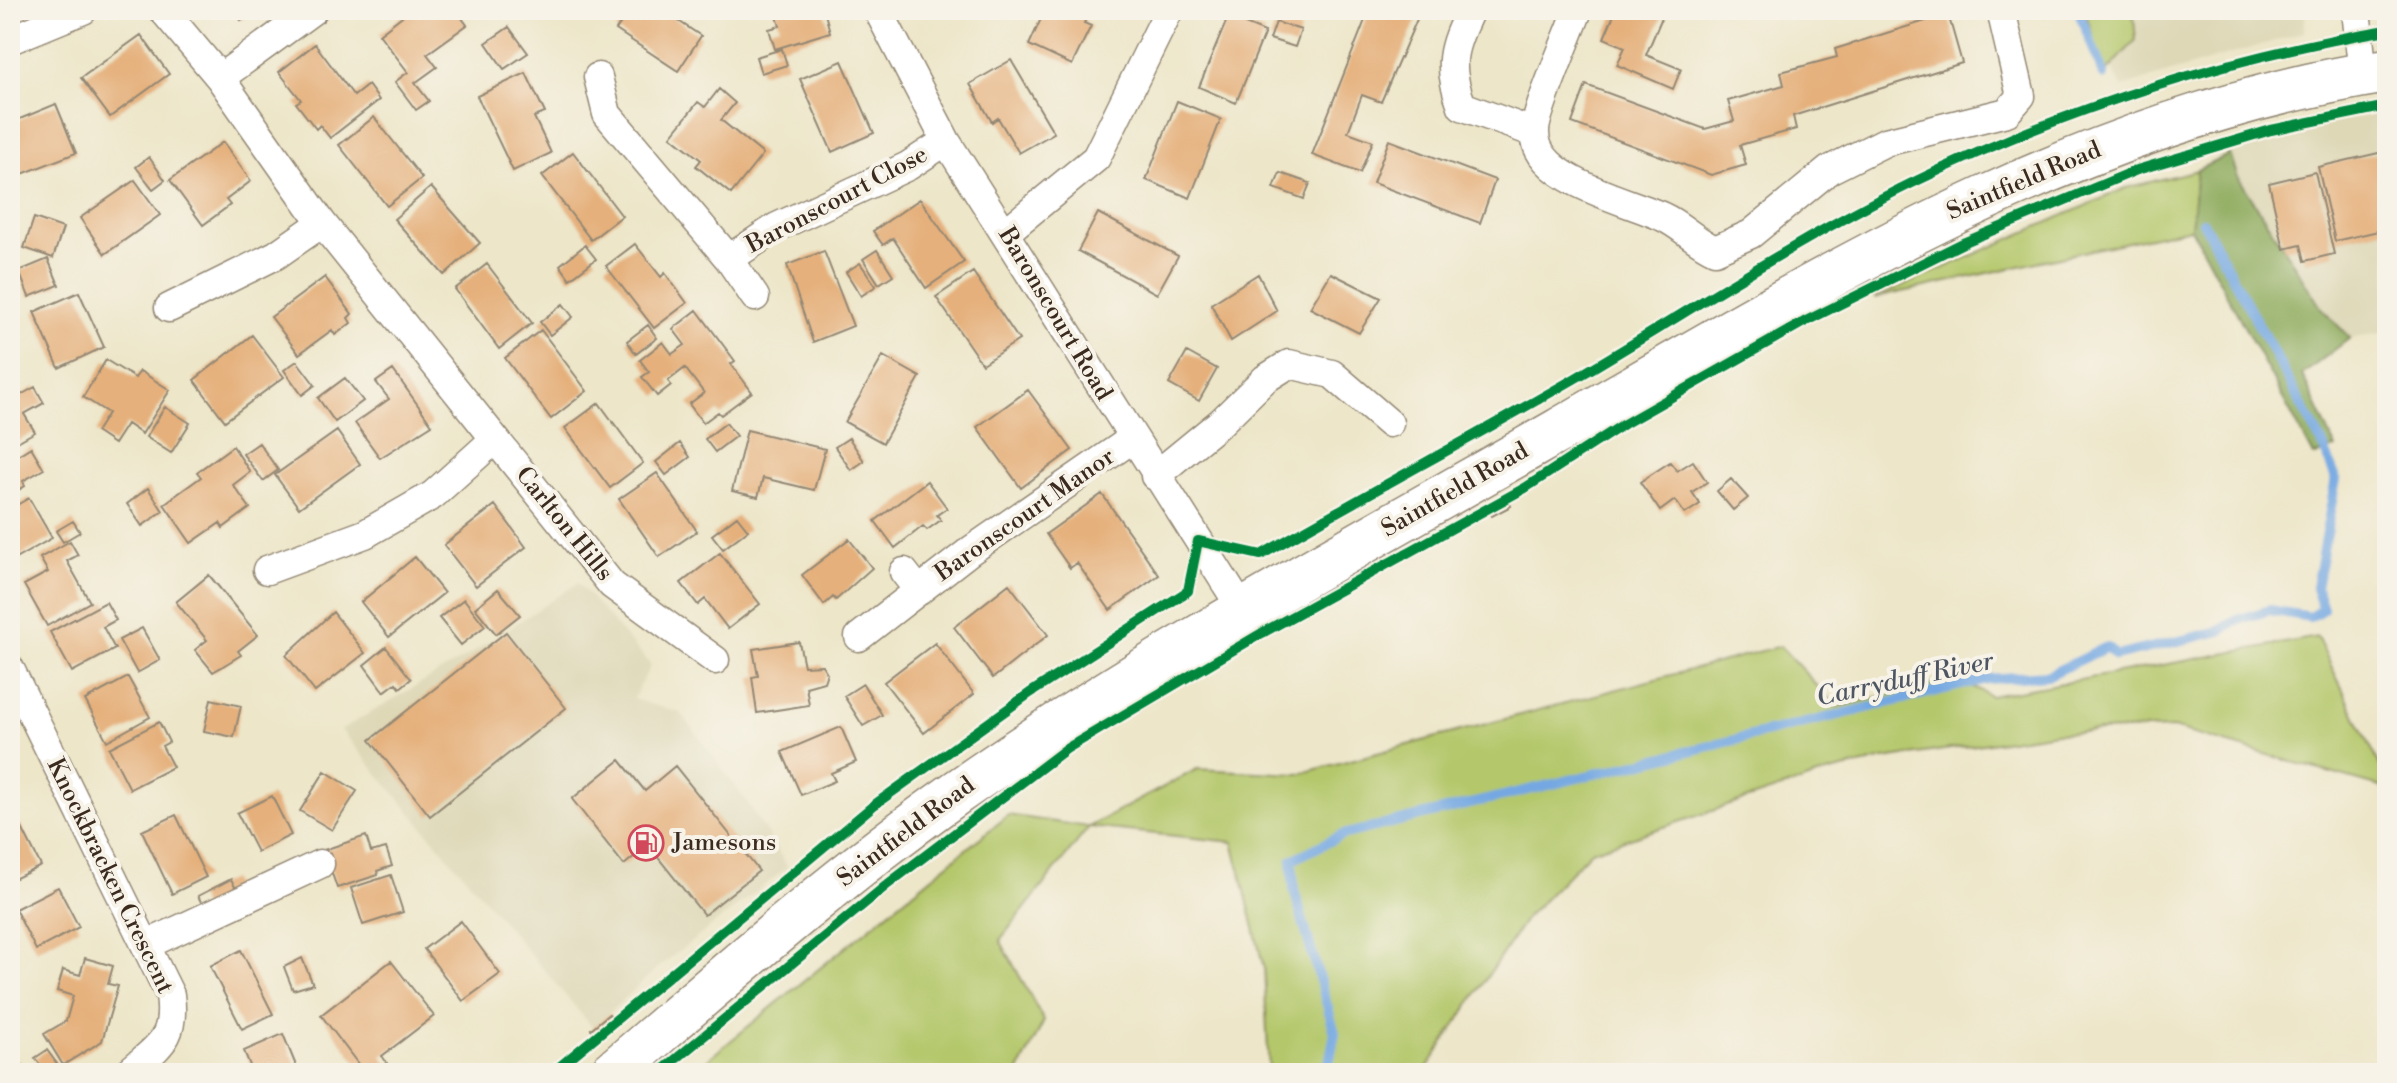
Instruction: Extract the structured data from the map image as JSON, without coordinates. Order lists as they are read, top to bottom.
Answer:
{
  "streets": {
    "highway": ["Saintfield Road"],
    "street": [
      "Baronscourt Close",
      "Baronscourt Road",
      "Baronscourt Manor",
      "Carlton Hills",
      "Knockbracken Crescent"
    ]
  },
  "crossings": [
    ["Saintfield Road", "Baronscourt Road"],
    ["Baronscourt Close", "Baronscourt Road"],
    ["Baronscourt Road", "Baronscourt Manor"]
  ],
  "water": ["Carryduff River"],
  "places": {
    "fuel station": ["Jamesons"]
  }
}
